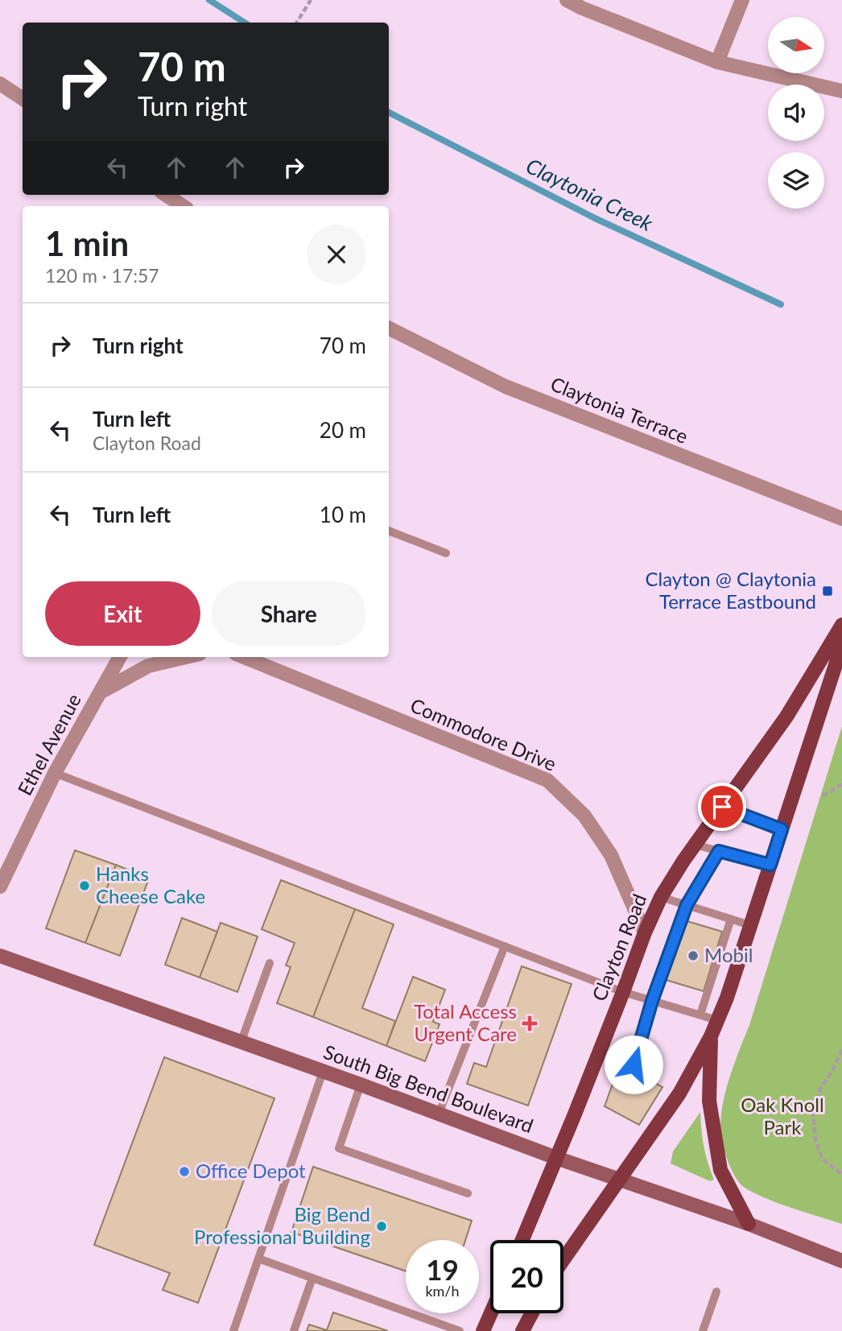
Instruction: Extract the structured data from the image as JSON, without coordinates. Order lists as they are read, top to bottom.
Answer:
{
  "streets": {
    "main road": ["Clayton Road", "South Big Bend Boulevard"],
    "street": ["Claytonia Terrace", "Commodore Drive", "Ethel Avenue"]
  },
  "crossings": [
    ["Commodore Drive", "Clayton Road"],
    ["Clayton Road", "South Big Bend Boulevard"]
  ],
  "water": ["Claytonia Creek"],
  "parks": ["Oak Knoll Park"],
  "places": {
    "transit": ["Clayton @ Claytonia Terrace Eastbound"],
    "other": [
      "Hanks Cheese Cake",
      "Mobil",
      "Office Depot",
      "Big Bend Professional Building"
    ],
    "health": ["Total Access Urgent Care"]
  },
  "north": "right",
  "page": {
    "turn": ["70 m", "Turn right"],
    "heading": ["1 min", "120 m · 17:57"],
    "list": [
      {
        "name": "Turn right",
        "value": "70 m"
      },
      {
        "name": "Turn left",
        "note": "Clayton Road",
        "value": "20 m"
      },
      {
        "name": "Turn left",
        "value": "10 m"
      }
    ],
    "buttons": ["Exit", "Share"],
    "speed": "19 km/h",
    "limit": "20"
  }
}
